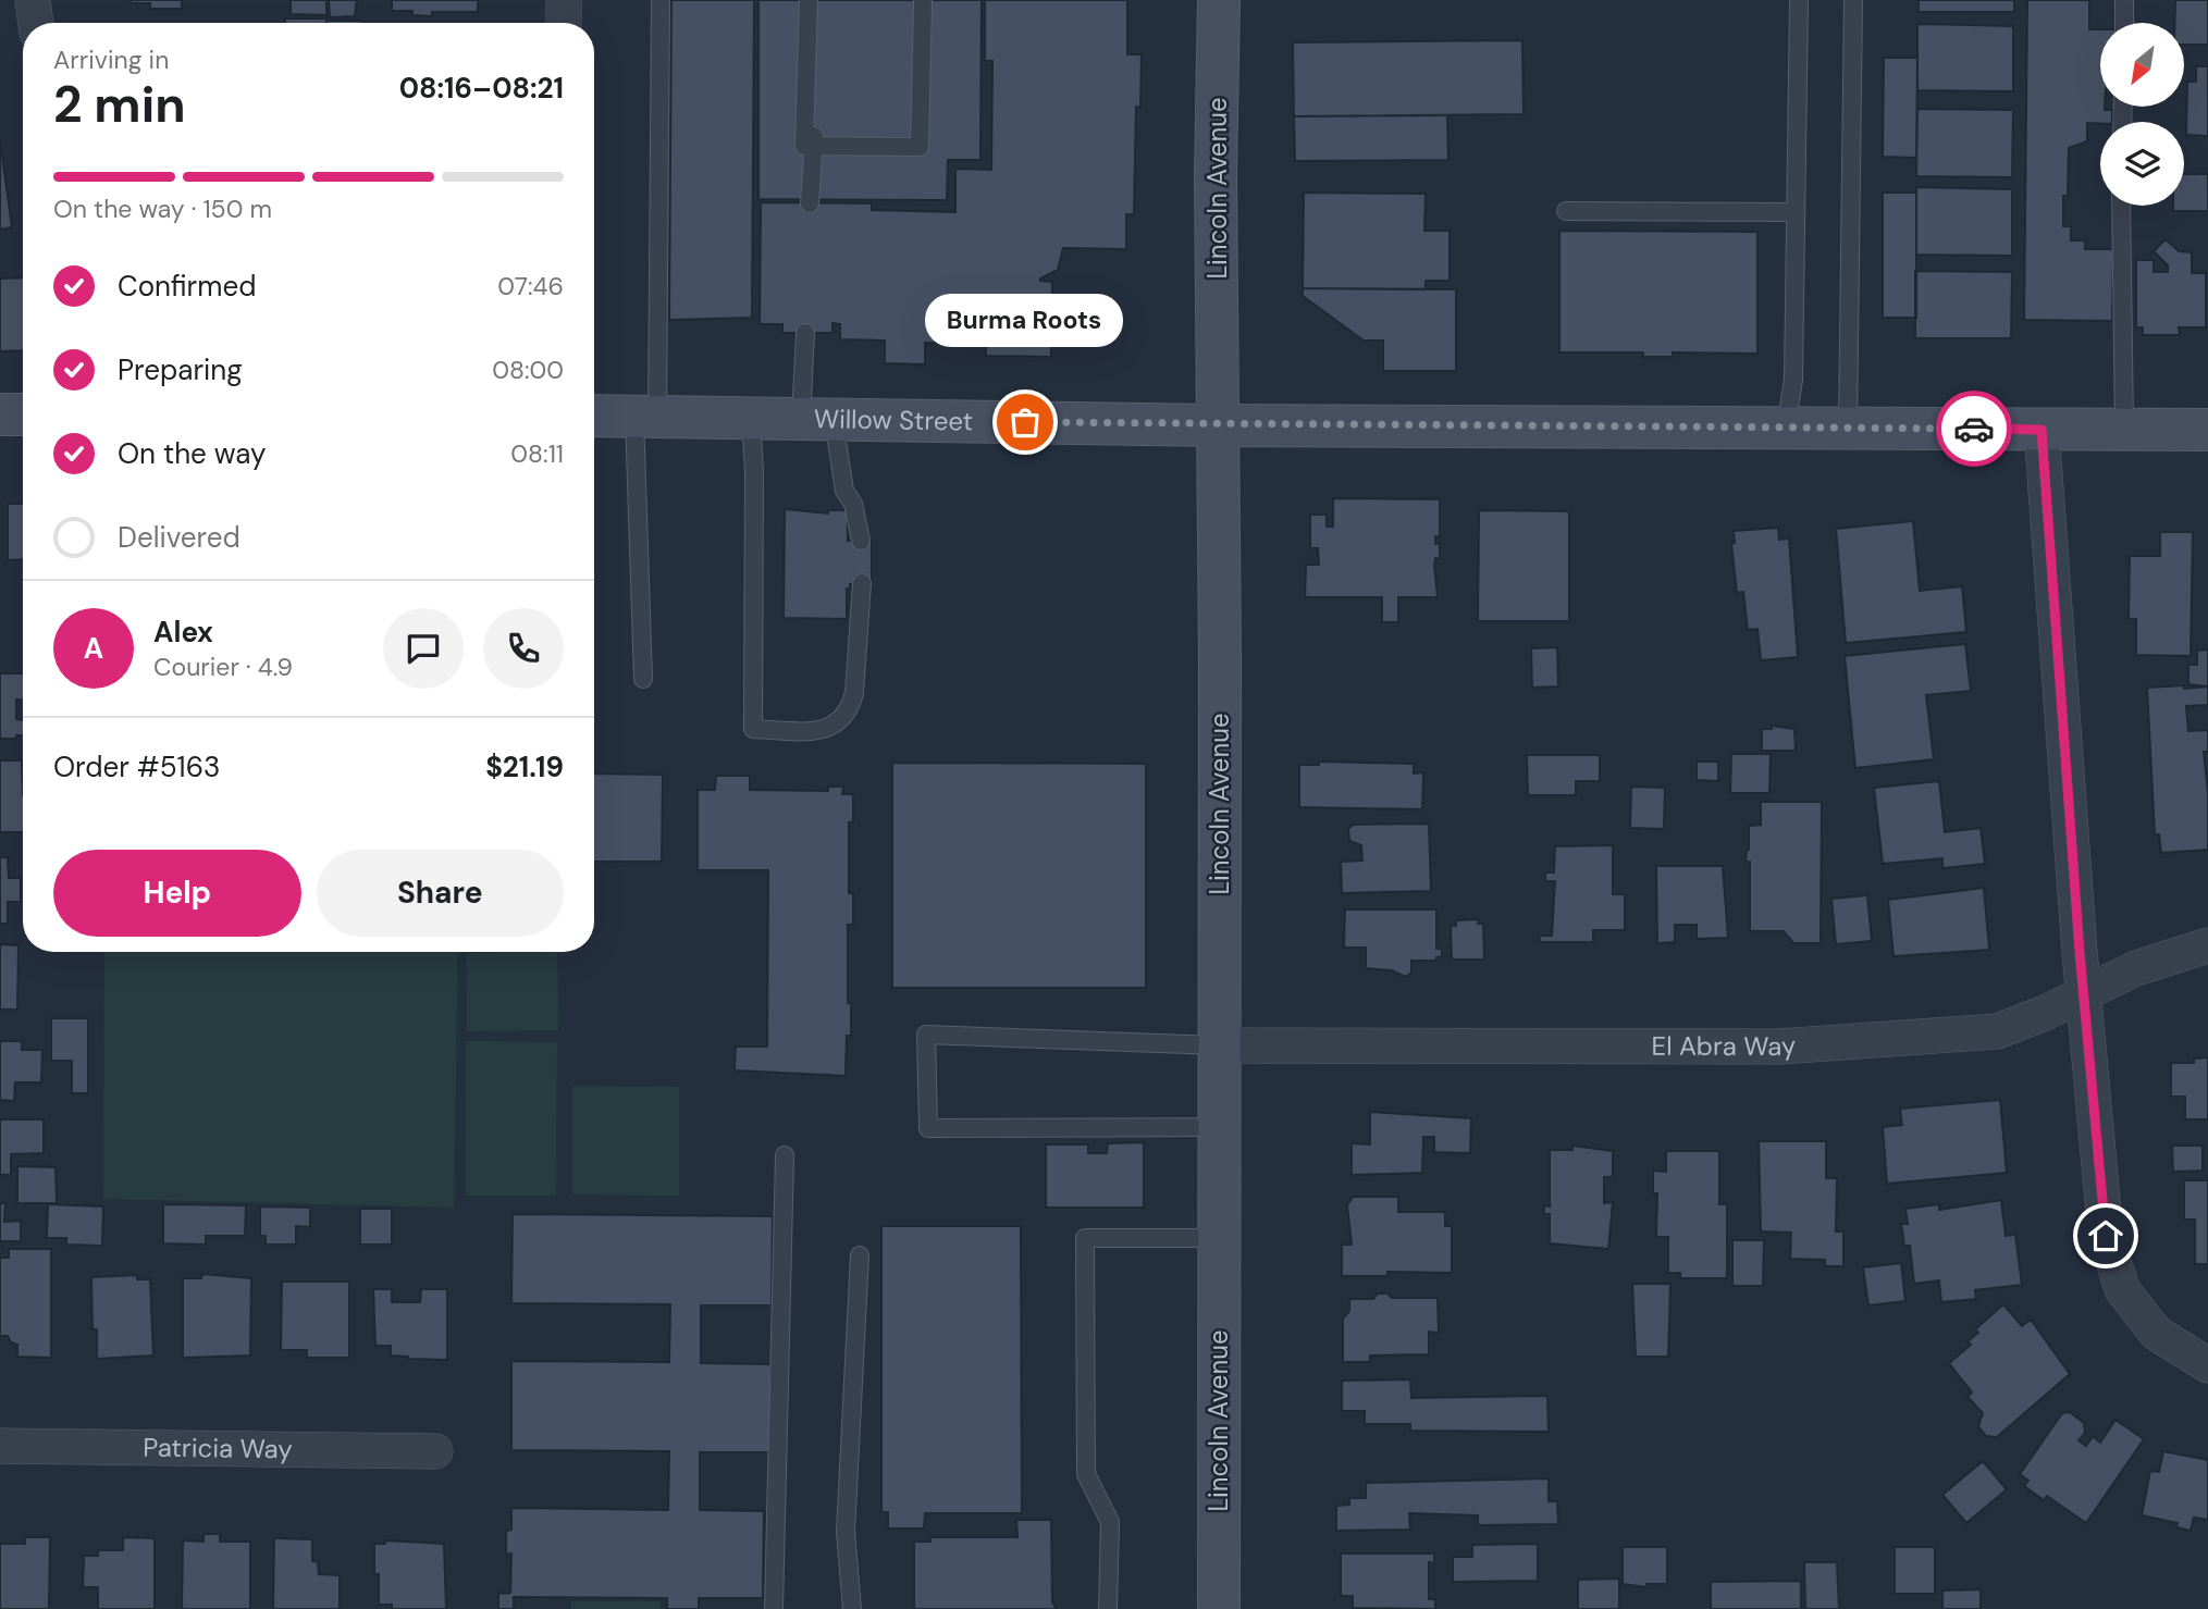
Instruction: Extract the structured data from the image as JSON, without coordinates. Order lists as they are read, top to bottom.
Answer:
{
  "streets": {
    "main road": ["Lincoln Avenue", "Willow Street"],
    "street": ["El Abra Way", "Patricia Way"]
  },
  "crossings": [
    ["Lincoln Avenue", "Willow Street"],
    ["Lincoln Avenue", "El Abra Way"]
  ],
  "places": ["Burma Roots"],
  "north": "bottom left",
  "page": {
    "heading": ["2 min", "Arriving in", "08:16–08:21"],
    "panel": [
      "Alex",
      "Courier · 4.9",
      "Order #5163",
      "$21.19"
    ],
    "bar": "On the way · 150 m",
    "list": [
      ["Confirmed", "07:46"],
      ["Preparing", "08:00"],
      ["On the way", "08:11"],
      "Delivered"
    ],
    "bubble": "Burma Roots",
    "round": "A",
    "buttons": ["Help", "Share"]
  }
}
